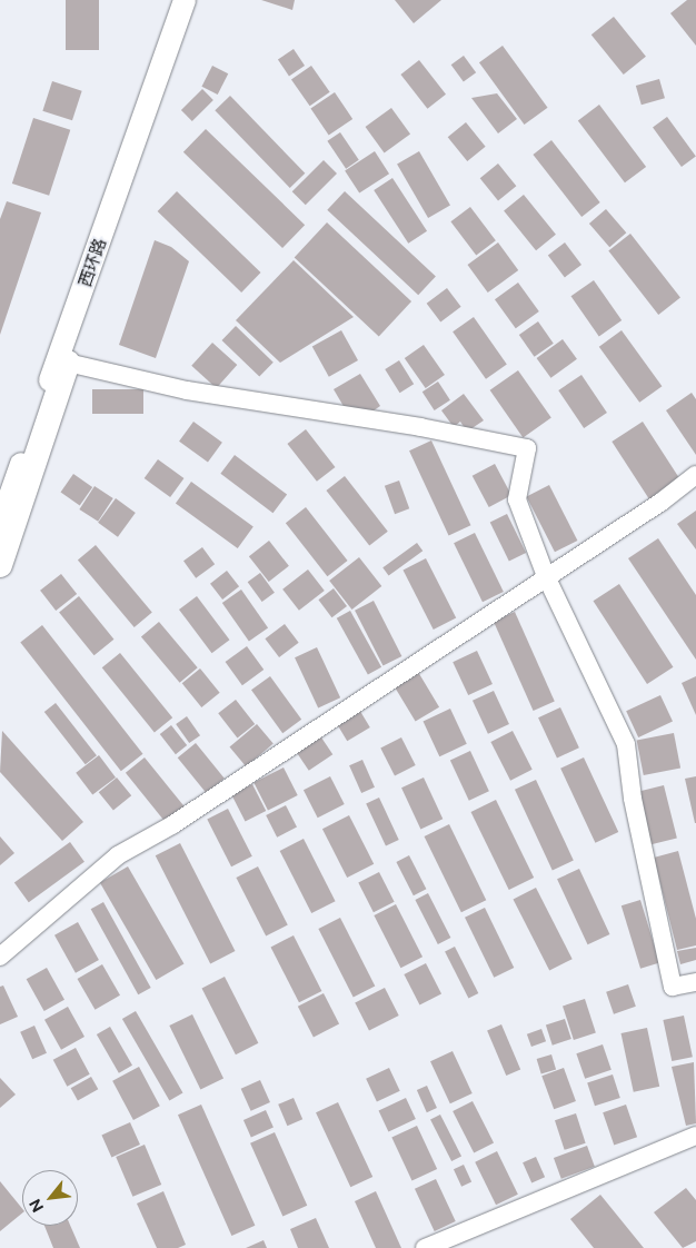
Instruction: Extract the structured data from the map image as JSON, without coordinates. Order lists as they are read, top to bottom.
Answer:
{
  "streets": {
    "main road": ["西环路"]
  },
  "north": "bottom left"
}
